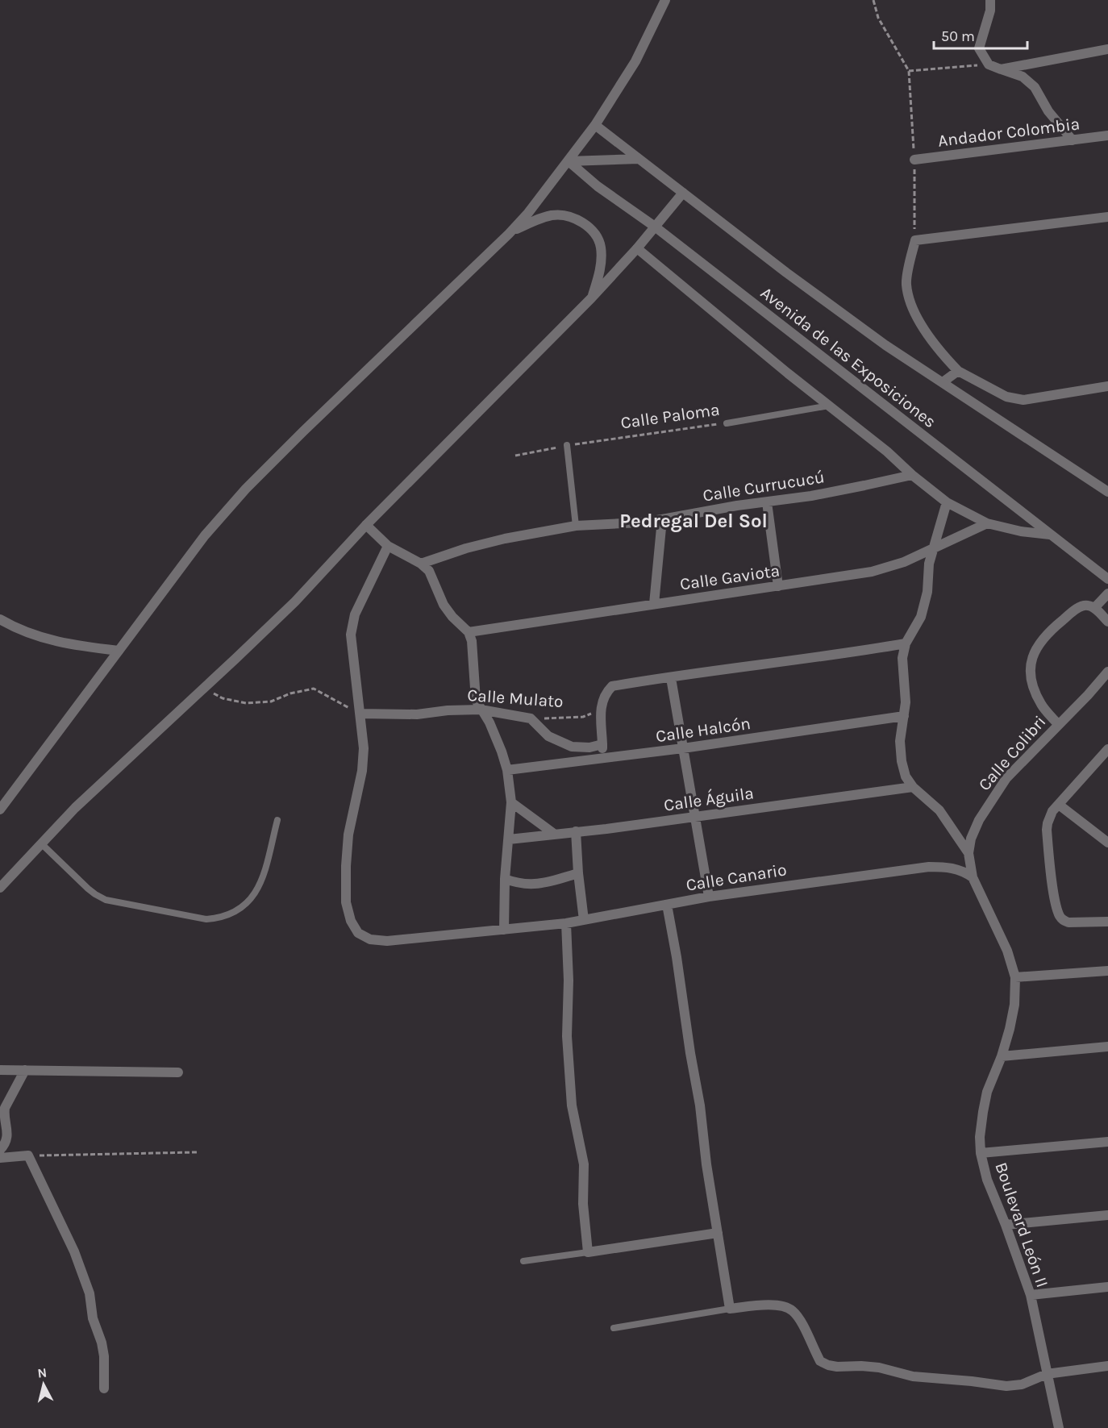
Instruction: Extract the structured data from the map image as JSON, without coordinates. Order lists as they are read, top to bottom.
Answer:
{
  "streets": {
    "street": [
      "Andador Colombia",
      "Avenida de las Exposiciones",
      "Calle Currucucú",
      "Calle Gaviota",
      "Calle Mulato",
      "Calle Halcón",
      "Calle Colibri",
      "Calle Águila",
      "Calle Canario",
      "Boulevard León II"
    ],
    "lane": ["Calle Paloma"]
  },
  "crossings": [
    ["Calle Mulato", "Calle Canario"],
    ["Calle Colibri", "Calle Canario"],
    ["Calle Colibri", "Boulevard León II"]
  ],
  "districts": ["Pedregal Del Sol"],
  "scale_bar": "50 m",
  "north": "top"
}
